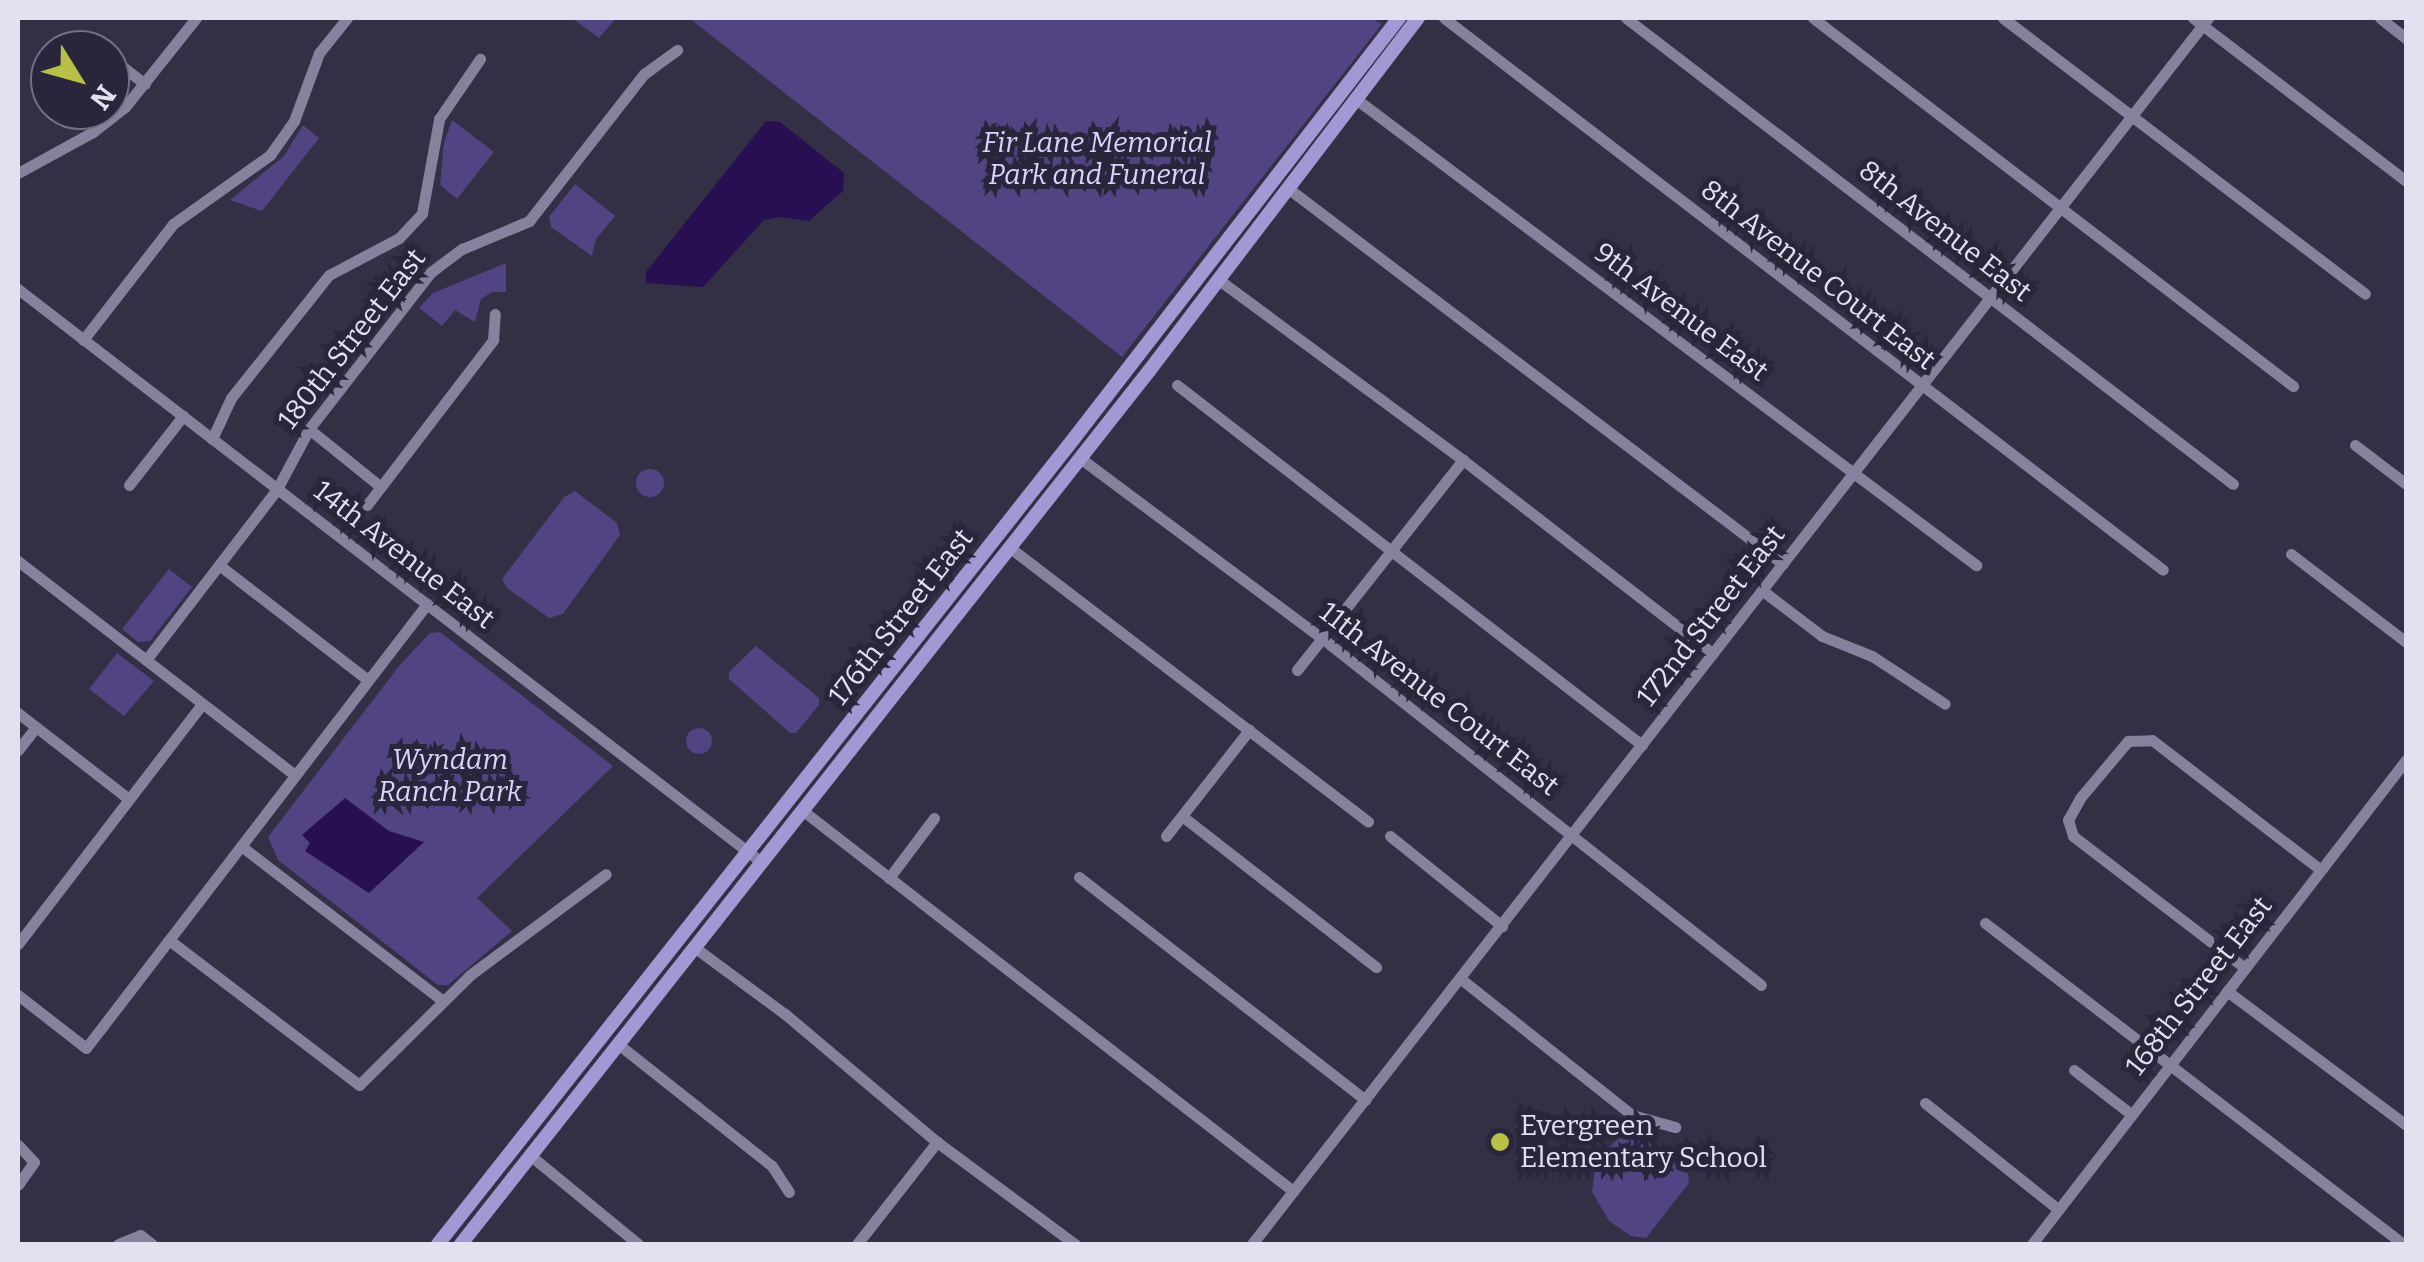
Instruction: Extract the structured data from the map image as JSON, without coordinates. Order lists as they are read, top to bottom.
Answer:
{
  "streets": {
    "main road": ["176th Street East"],
    "street": [
      "8th Avenue East",
      "8th Avenue Court East",
      "9th Avenue East",
      "180th Street East",
      "14th Avenue East",
      "172nd Street East",
      "11th Avenue Court East",
      "168th Street East"
    ]
  },
  "crossings": [
    ["8th Avenue East", "172nd Street East"],
    ["8th Avenue Court East", "172nd Street East"],
    ["9th Avenue East", "172nd Street East"],
    ["9th Avenue East", "176th Street East"],
    ["180th Street East", "14th Avenue East"],
    ["14th Avenue East", "176th Street East"],
    ["172nd Street East", "11th Avenue Court East"],
    ["176th Street East", "11th Avenue Court East"]
  ],
  "parks": ["Fir Lane Memorial Park and Funeral", "Wyndam Ranch Park"],
  "places": ["Evergreen Elementary School"],
  "north": "bottom right"
}
